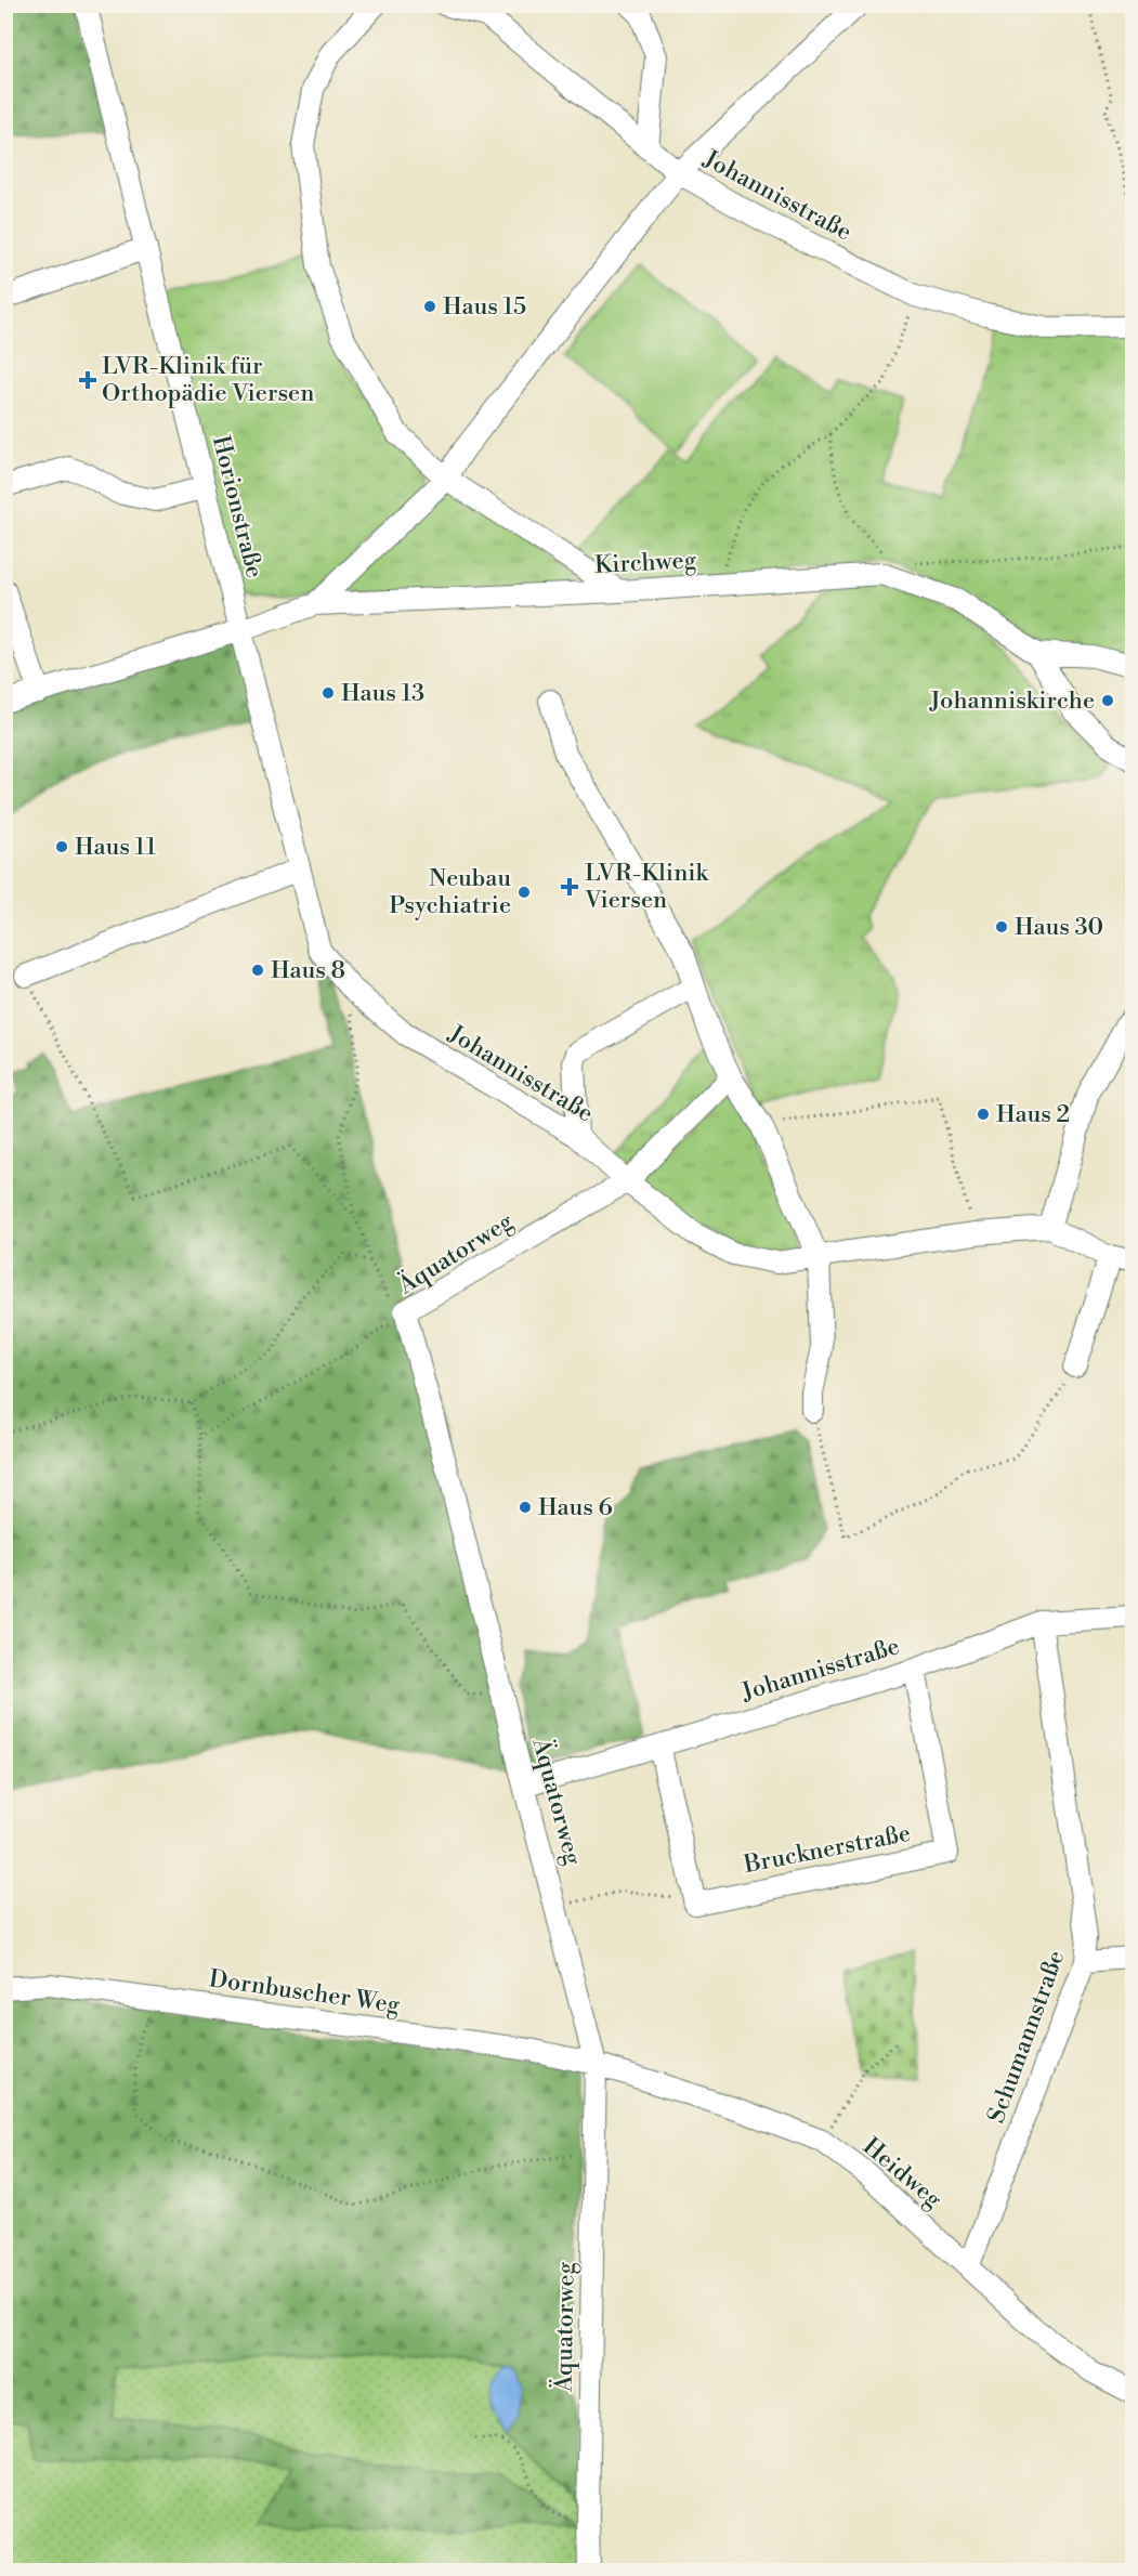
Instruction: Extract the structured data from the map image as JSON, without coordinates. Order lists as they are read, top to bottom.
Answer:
{
  "streets": {
    "street": [
      "Johannisstraße",
      "Horionstraße",
      "Kirchweg",
      "Äquatorweg",
      "Brucknerstraße",
      "Dornbuscher Weg",
      "Schumannstraße",
      "Heidweg"
    ]
  },
  "crossings": [
    ["Johannisstraße", "Horionstraße"],
    ["Johannisstraße", "Kirchweg"],
    ["Johannisstraße", "Äquatorweg"],
    ["Johannisstraße", "Brucknerstraße"],
    ["Johannisstraße", "Schumannstraße"],
    ["Horionstraße", "Kirchweg"],
    ["Äquatorweg", "Dornbuscher Weg"],
    ["Äquatorweg", "Heidweg"],
    ["Dornbuscher Weg", "Heidweg"],
    ["Schumannstraße", "Heidweg"]
  ],
  "places": {
    "other": [
      "Haus 15",
      "Haus 13",
      "Johanniskirche",
      "Haus 11",
      "Neubau Psychiatrie",
      "Haus 30",
      "Haus 8",
      "Haus 2",
      "Haus 6"
    ],
    "health": ["LVR-Klinik für Orthopädie Viersen", "LVR-Klinik Viersen"]
  }
}
